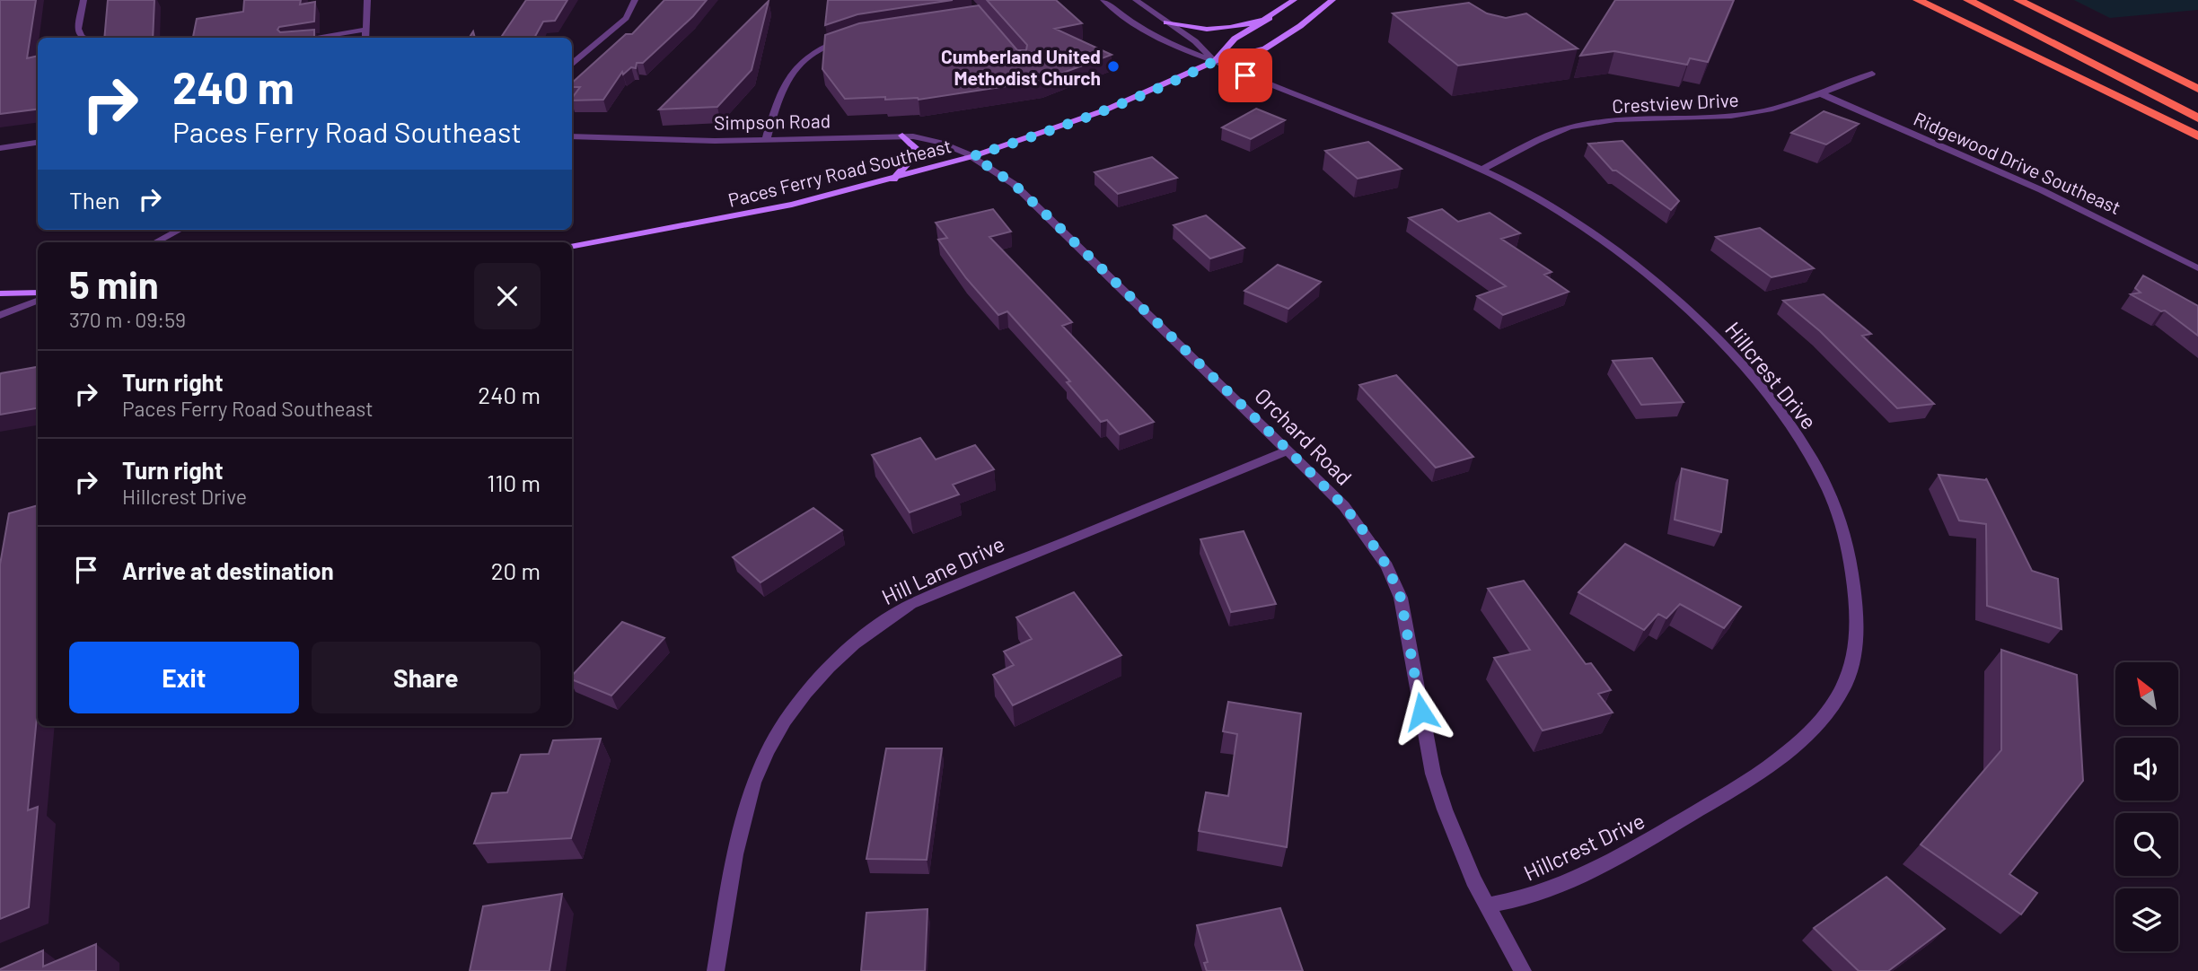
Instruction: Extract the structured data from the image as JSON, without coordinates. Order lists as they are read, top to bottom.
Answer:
{
  "streets": {
    "main road": ["Paces Ferry Road Southeast"],
    "street": [
      "Crestview Drive",
      "Simpson Road",
      "Ridgewood Drive Southeast",
      "Hillcrest Drive",
      "Orchard Road",
      "Hill Lane Drive"
    ]
  },
  "crossings": [
    ["Crestview Drive", "Ridgewood Drive Southeast"],
    ["Crestview Drive", "Hillcrest Drive"],
    ["Simpson Road", "Paces Ferry Road Southeast"],
    ["Simpson Road", "Orchard Road"],
    ["Paces Ferry Road Southeast", "Hillcrest Drive"],
    ["Paces Ferry Road Southeast", "Orchard Road"],
    ["Hillcrest Drive", "Orchard Road"],
    ["Orchard Road", "Hill Lane Drive"]
  ],
  "places": ["Cumberland United Methodist Church"],
  "north": "top left",
  "page": {
    "turn": ["240 m", "Paces Ferry Road Southeast"],
    "then": "Then",
    "heading": ["5 min", "370 m · 09:59"],
    "list": [
      {
        "name": "Turn right",
        "note": "Paces Ferry Road Southeast",
        "value": "240 m"
      },
      {
        "name": "Turn right",
        "note": "Hillcrest Drive",
        "value": "110 m"
      },
      {
        "name": "Arrive at destination",
        "value": "20 m"
      }
    ],
    "buttons": ["Exit", "Share"]
  }
}
